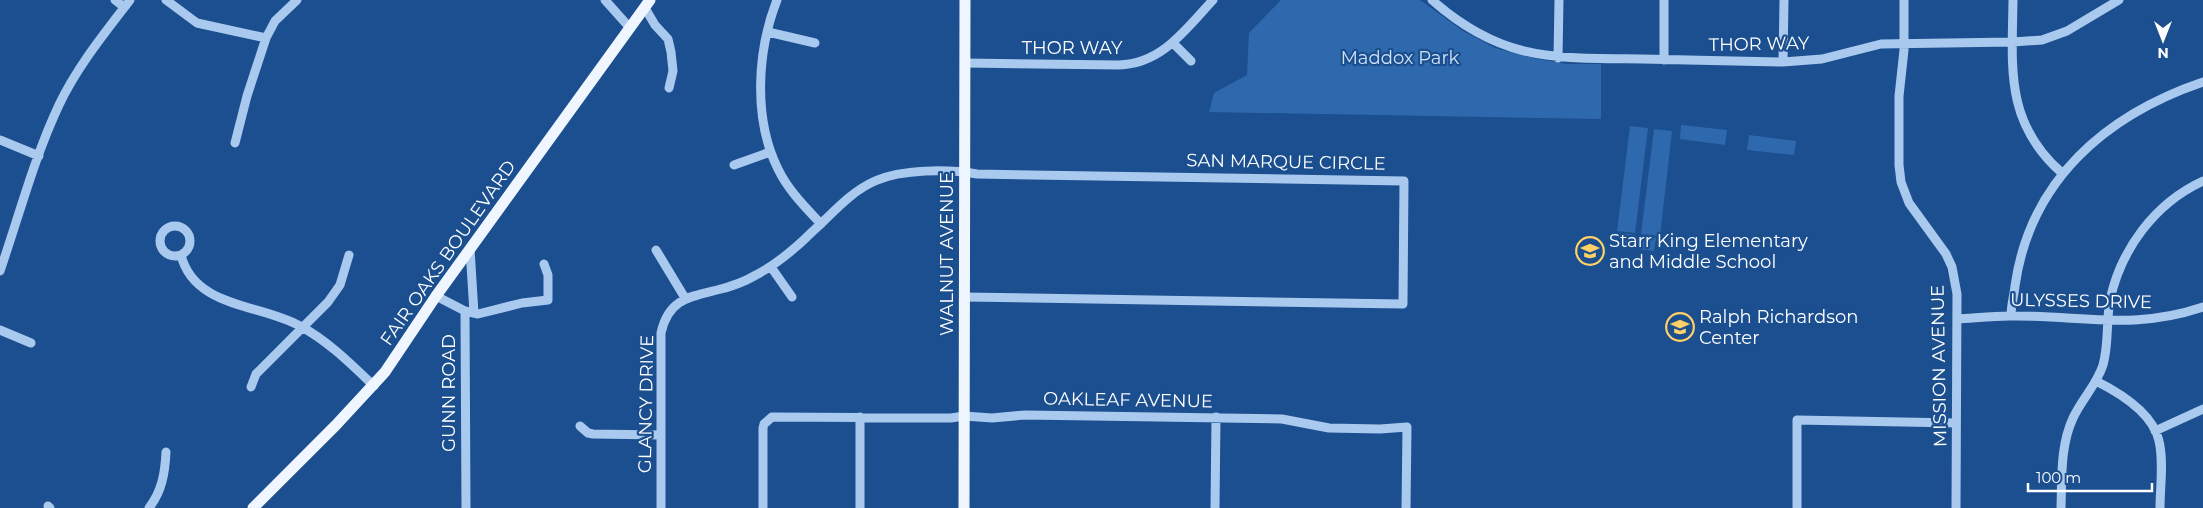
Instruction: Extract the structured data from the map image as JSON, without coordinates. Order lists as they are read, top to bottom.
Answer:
{
  "streets": {
    "main road": ["FAIR OAKS BOULEVARD", "WALNUT AVENUE"],
    "street": [
      "THOR WAY",
      "SAN MARQUE CIRCLE",
      "ULYSSES DRIVE",
      "MISSION AVENUE",
      "GUNN ROAD",
      "OAKLEAF AVENUE",
      "GLANCY DRIVE"
    ]
  },
  "crossings": [
    ["THOR WAY", "WALNUT AVENUE"],
    ["THOR WAY", "MISSION AVENUE"],
    ["SAN MARQUE CIRCLE", "WALNUT AVENUE"],
    ["FAIR OAKS BOULEVARD", "GUNN ROAD"],
    ["WALNUT AVENUE", "OAKLEAF AVENUE"],
    ["ULYSSES DRIVE", "MISSION AVENUE"]
  ],
  "parks": ["Maddox Park"],
  "places": {
    "school or university": ["Starr King Elementary and Middle School", "Ralph Richardson Center"]
  },
  "scale_bar": "100 m",
  "north": "bottom"
}
